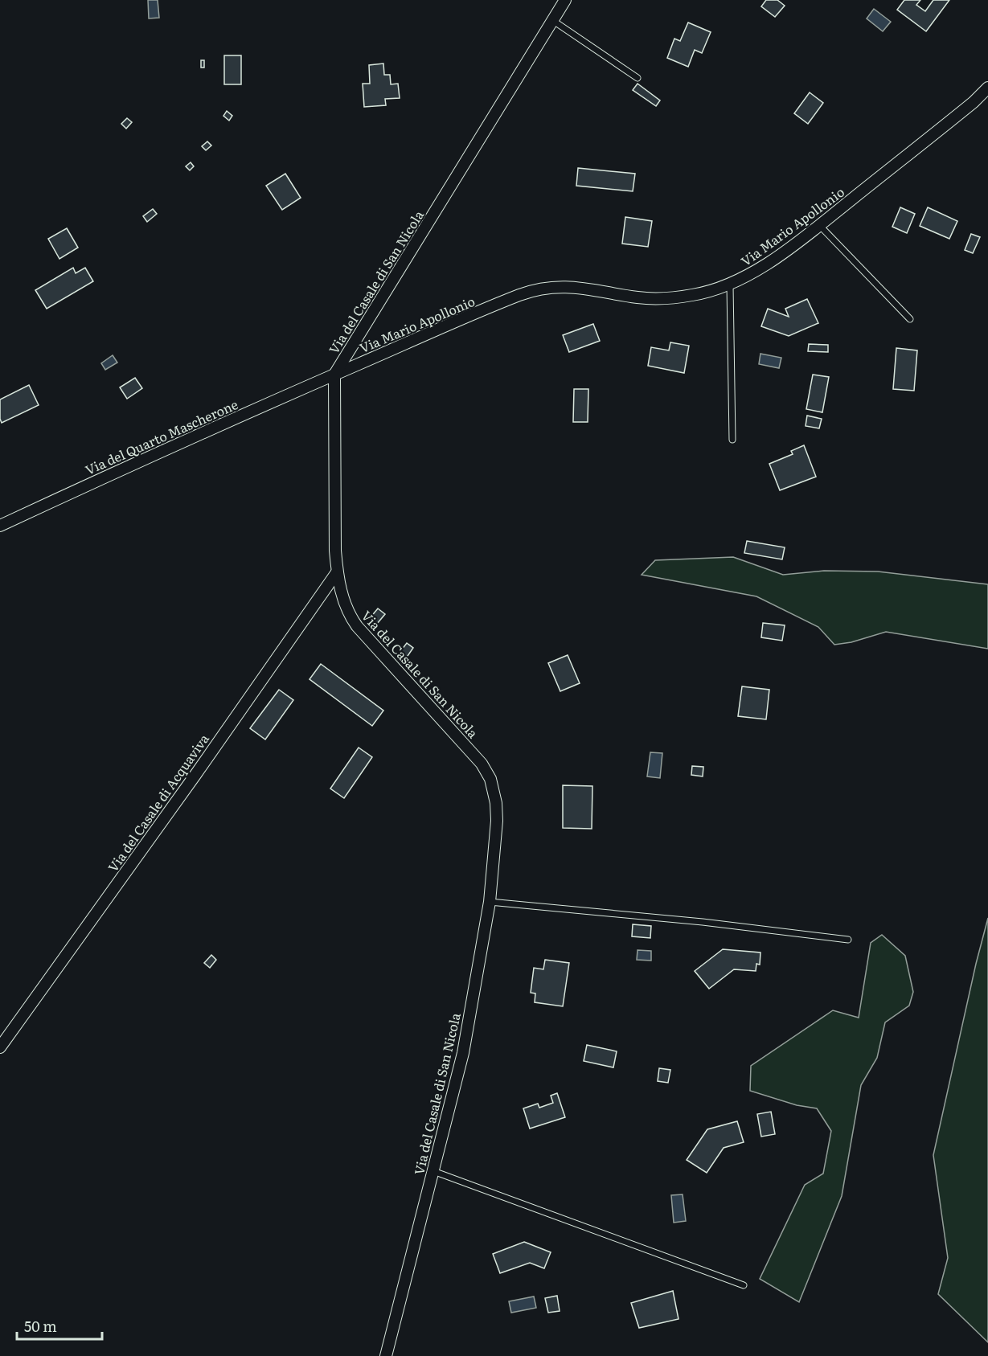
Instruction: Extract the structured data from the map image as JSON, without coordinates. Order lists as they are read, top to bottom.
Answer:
{
  "streets": {
    "street": [
      "Via Mario Apollonio",
      "Via del Casale di San Nicola",
      "Via del Quarto Mascherone",
      "Via del Casale di Acquaviva"
    ]
  },
  "crossings": [
    ["Via Mario Apollonio", "Via del Casale di San Nicola"],
    ["Via Mario Apollonio", "Via del Quarto Mascherone"],
    ["Via del Casale di San Nicola", "Via del Quarto Mascherone"],
    ["Via del Casale di San Nicola", "Via del Casale di Acquaviva"]
  ],
  "scale_bar": "50 m"
}
